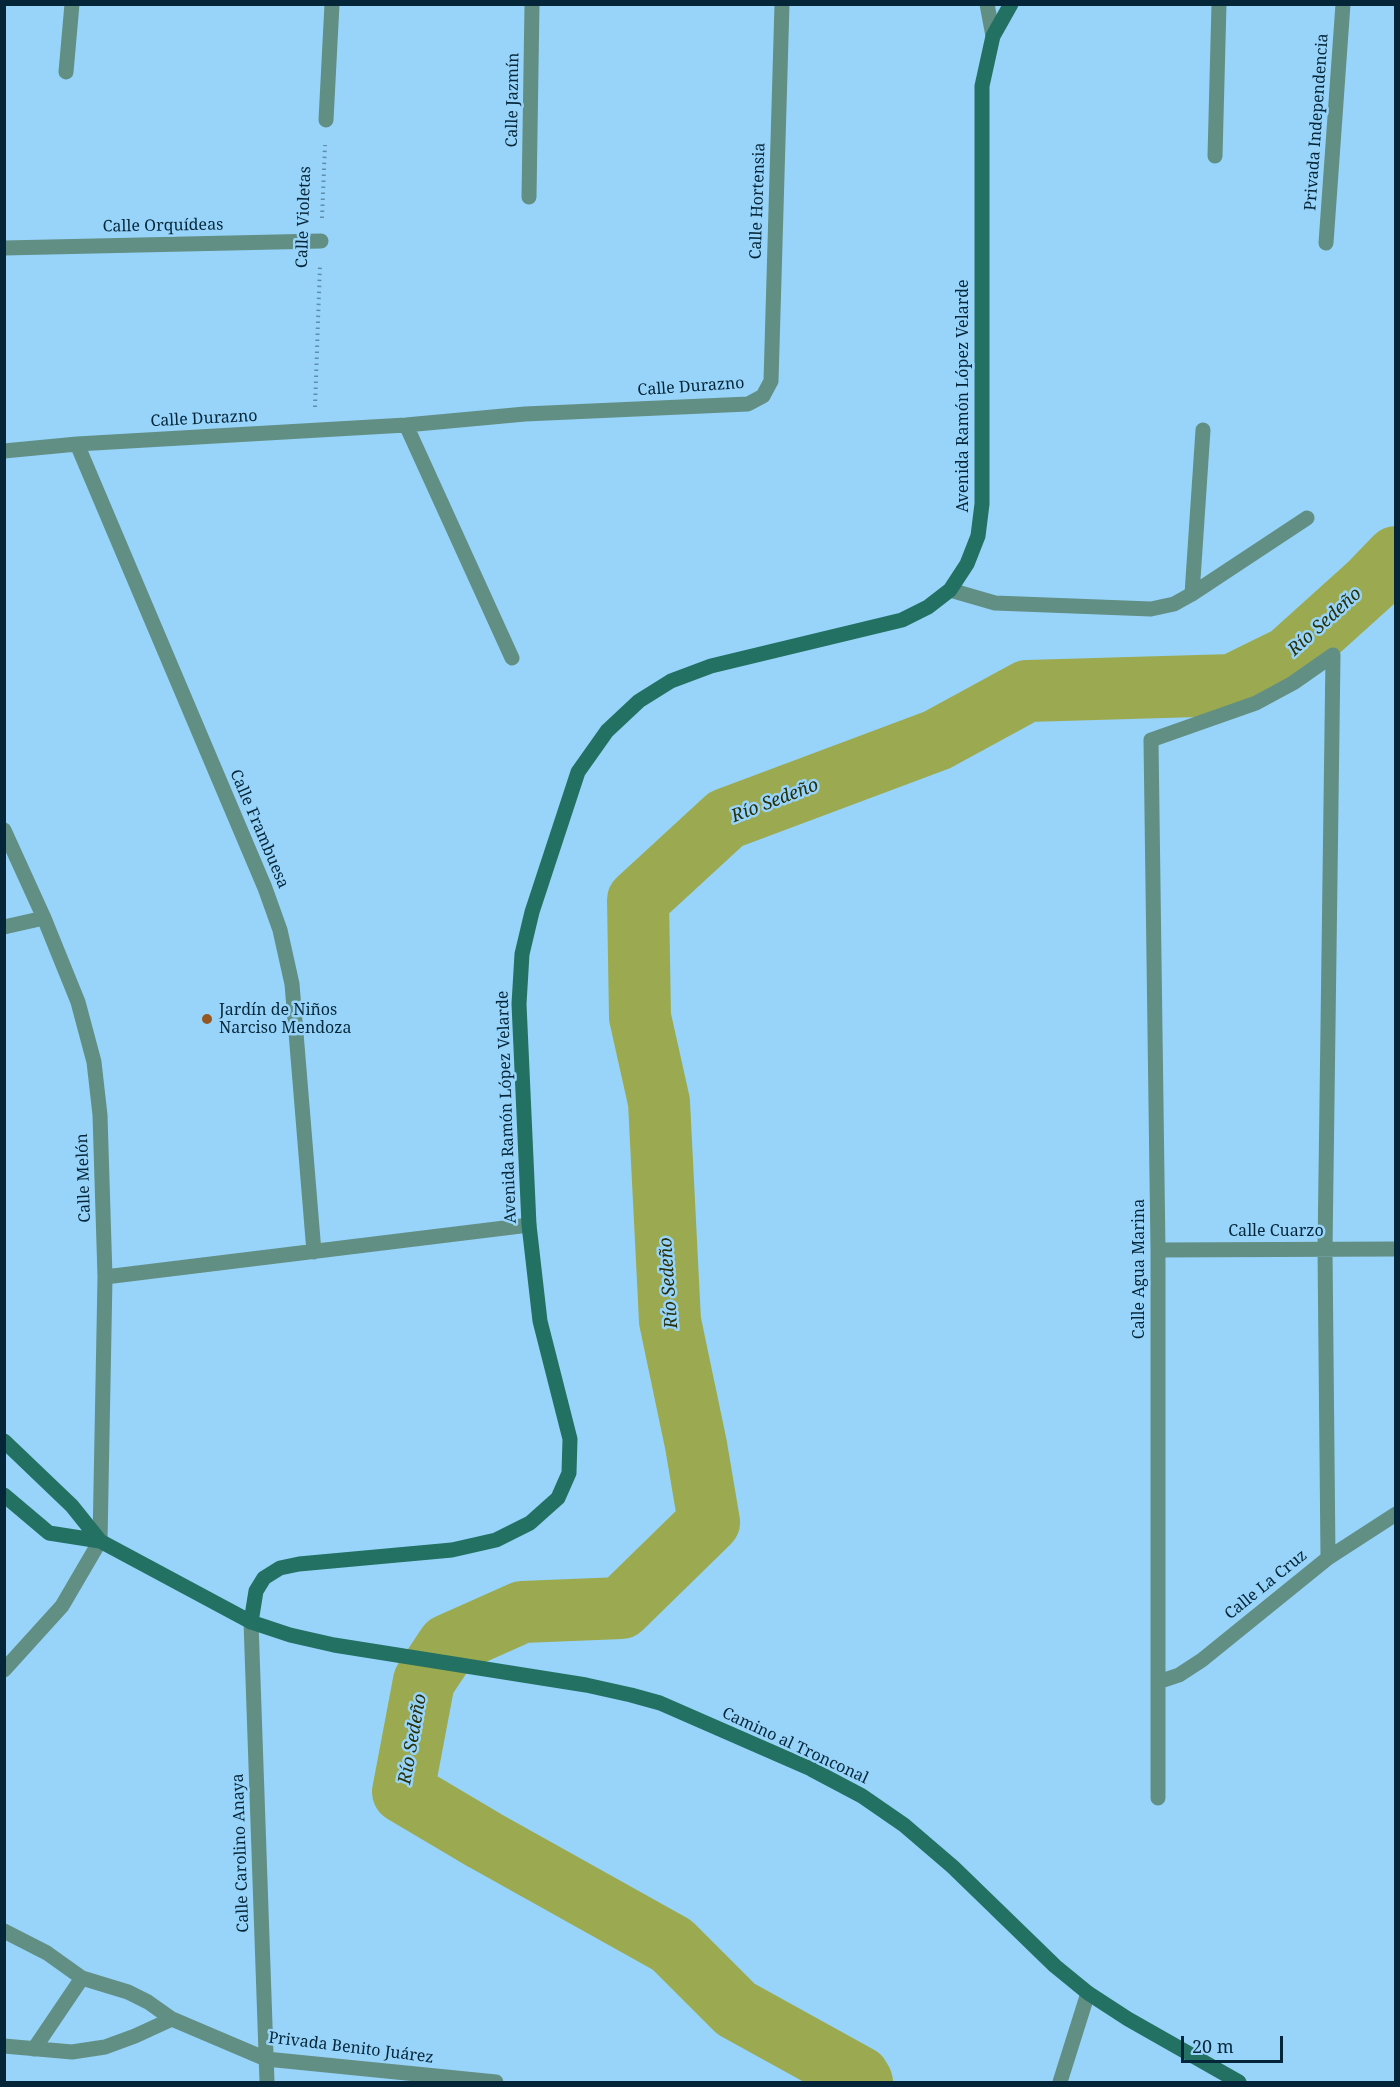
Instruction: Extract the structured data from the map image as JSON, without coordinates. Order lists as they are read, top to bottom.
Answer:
{
  "streets": {
    "main road": ["Avenida Ramón López Velarde", "Camino al Tronconal"],
    "street": [
      "Calle Jazmín",
      "Privada Independencia",
      "Calle Hortensia",
      "Calle Orquídeas",
      "Calle Durazno",
      "Calle Frambuesa",
      "Calle Melón",
      "Calle Cuarzo",
      "Calle Agua Marina",
      "Calle La Cruz",
      "Calle Carolino Anaya",
      "Privada Benito Juárez"
    ],
    "path": ["Calle Violetas"]
  },
  "crossings": [
    ["Calle Hortensia", "Calle Durazno"],
    ["Calle Violetas", "Calle Orquídeas"],
    ["Calle Violetas", "Calle Durazno"],
    ["Calle Durazno", "Calle Frambuesa"],
    ["Avenida Ramón López Velarde", "Camino al Tronconal"],
    ["Avenida Ramón López Velarde", "Calle Carolino Anaya"],
    ["Calle Melón", "Camino al Tronconal"],
    ["Calle Cuarzo", "Calle Agua Marina"],
    ["Calle Agua Marina", "Calle La Cruz"],
    ["Camino al Tronconal", "Calle Carolino Anaya"],
    ["Calle Carolino Anaya", "Privada Benito Juárez"]
  ],
  "water": ["Río Sedeño"],
  "places": ["Jardín de Niños Narciso Mendoza"],
  "scale_bar": "20 m"
}
